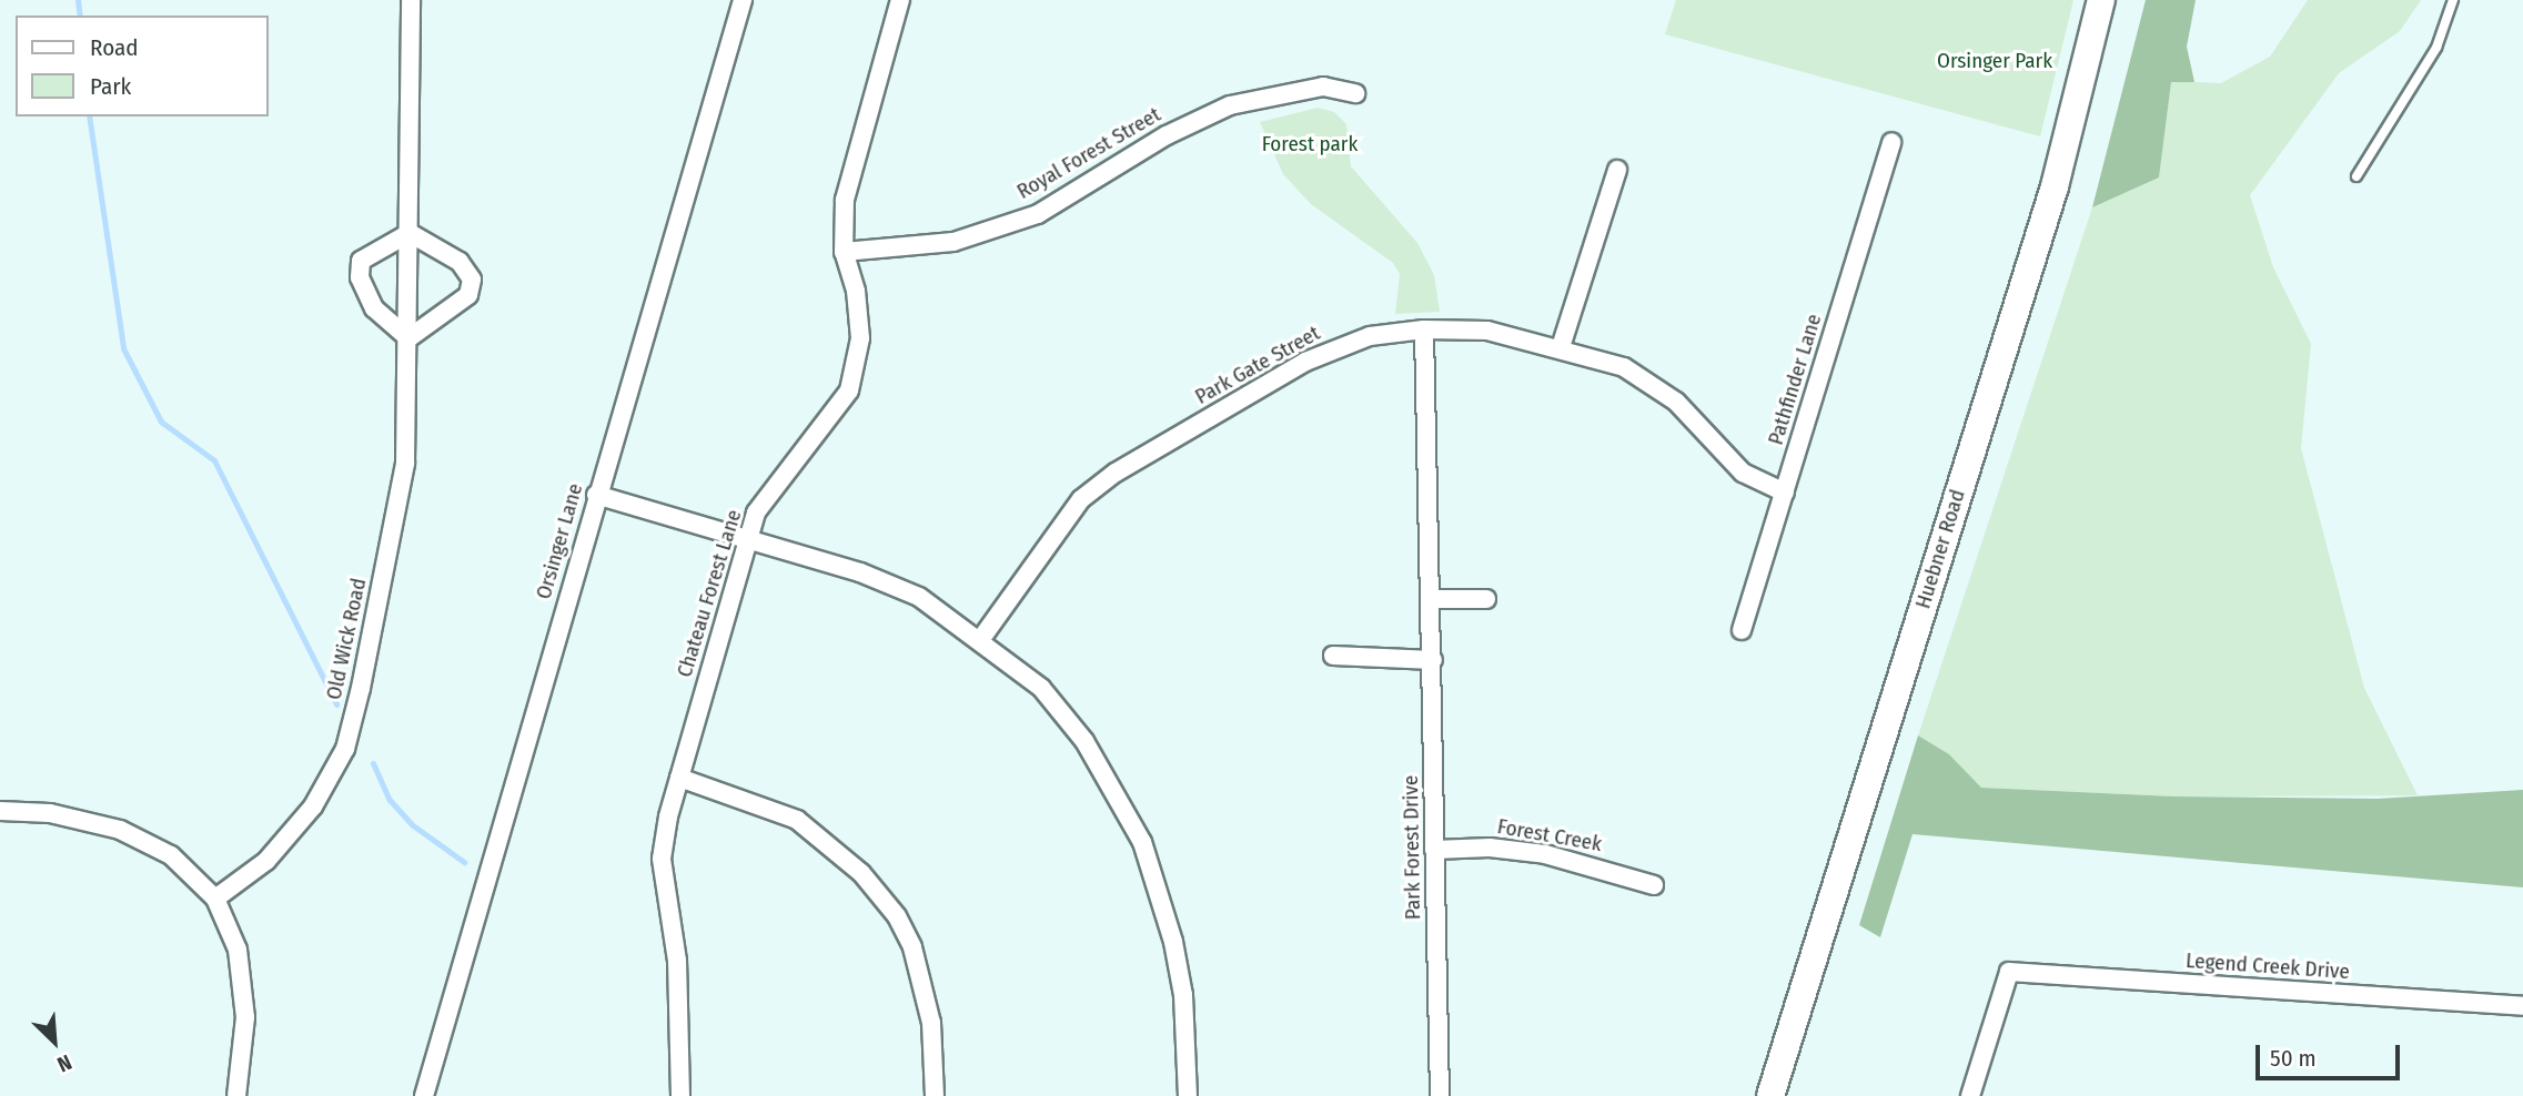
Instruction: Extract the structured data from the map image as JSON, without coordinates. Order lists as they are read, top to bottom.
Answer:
{
  "streets": {
    "main road": ["Huebner Road"],
    "street": [
      "Royal Forest Street",
      "Park Gate Street",
      "Pathfinder Lane",
      "Orsinger Lane",
      "Chateau Forest Lane",
      "Old Wick Road",
      "Forest Creek",
      "Park Forest Drive",
      "Legend Creek Drive"
    ]
  },
  "crossings": [
    ["Royal Forest Street", "Chateau Forest Lane"],
    ["Park Gate Street", "Pathfinder Lane"],
    ["Park Gate Street", "Park Forest Drive"],
    ["Forest Creek", "Park Forest Drive"]
  ],
  "parks": ["Orsinger Park", "Forest park"],
  "legend": ["Road", "Park"],
  "scale_bar": "50 m",
  "north": "bottom right"
}
